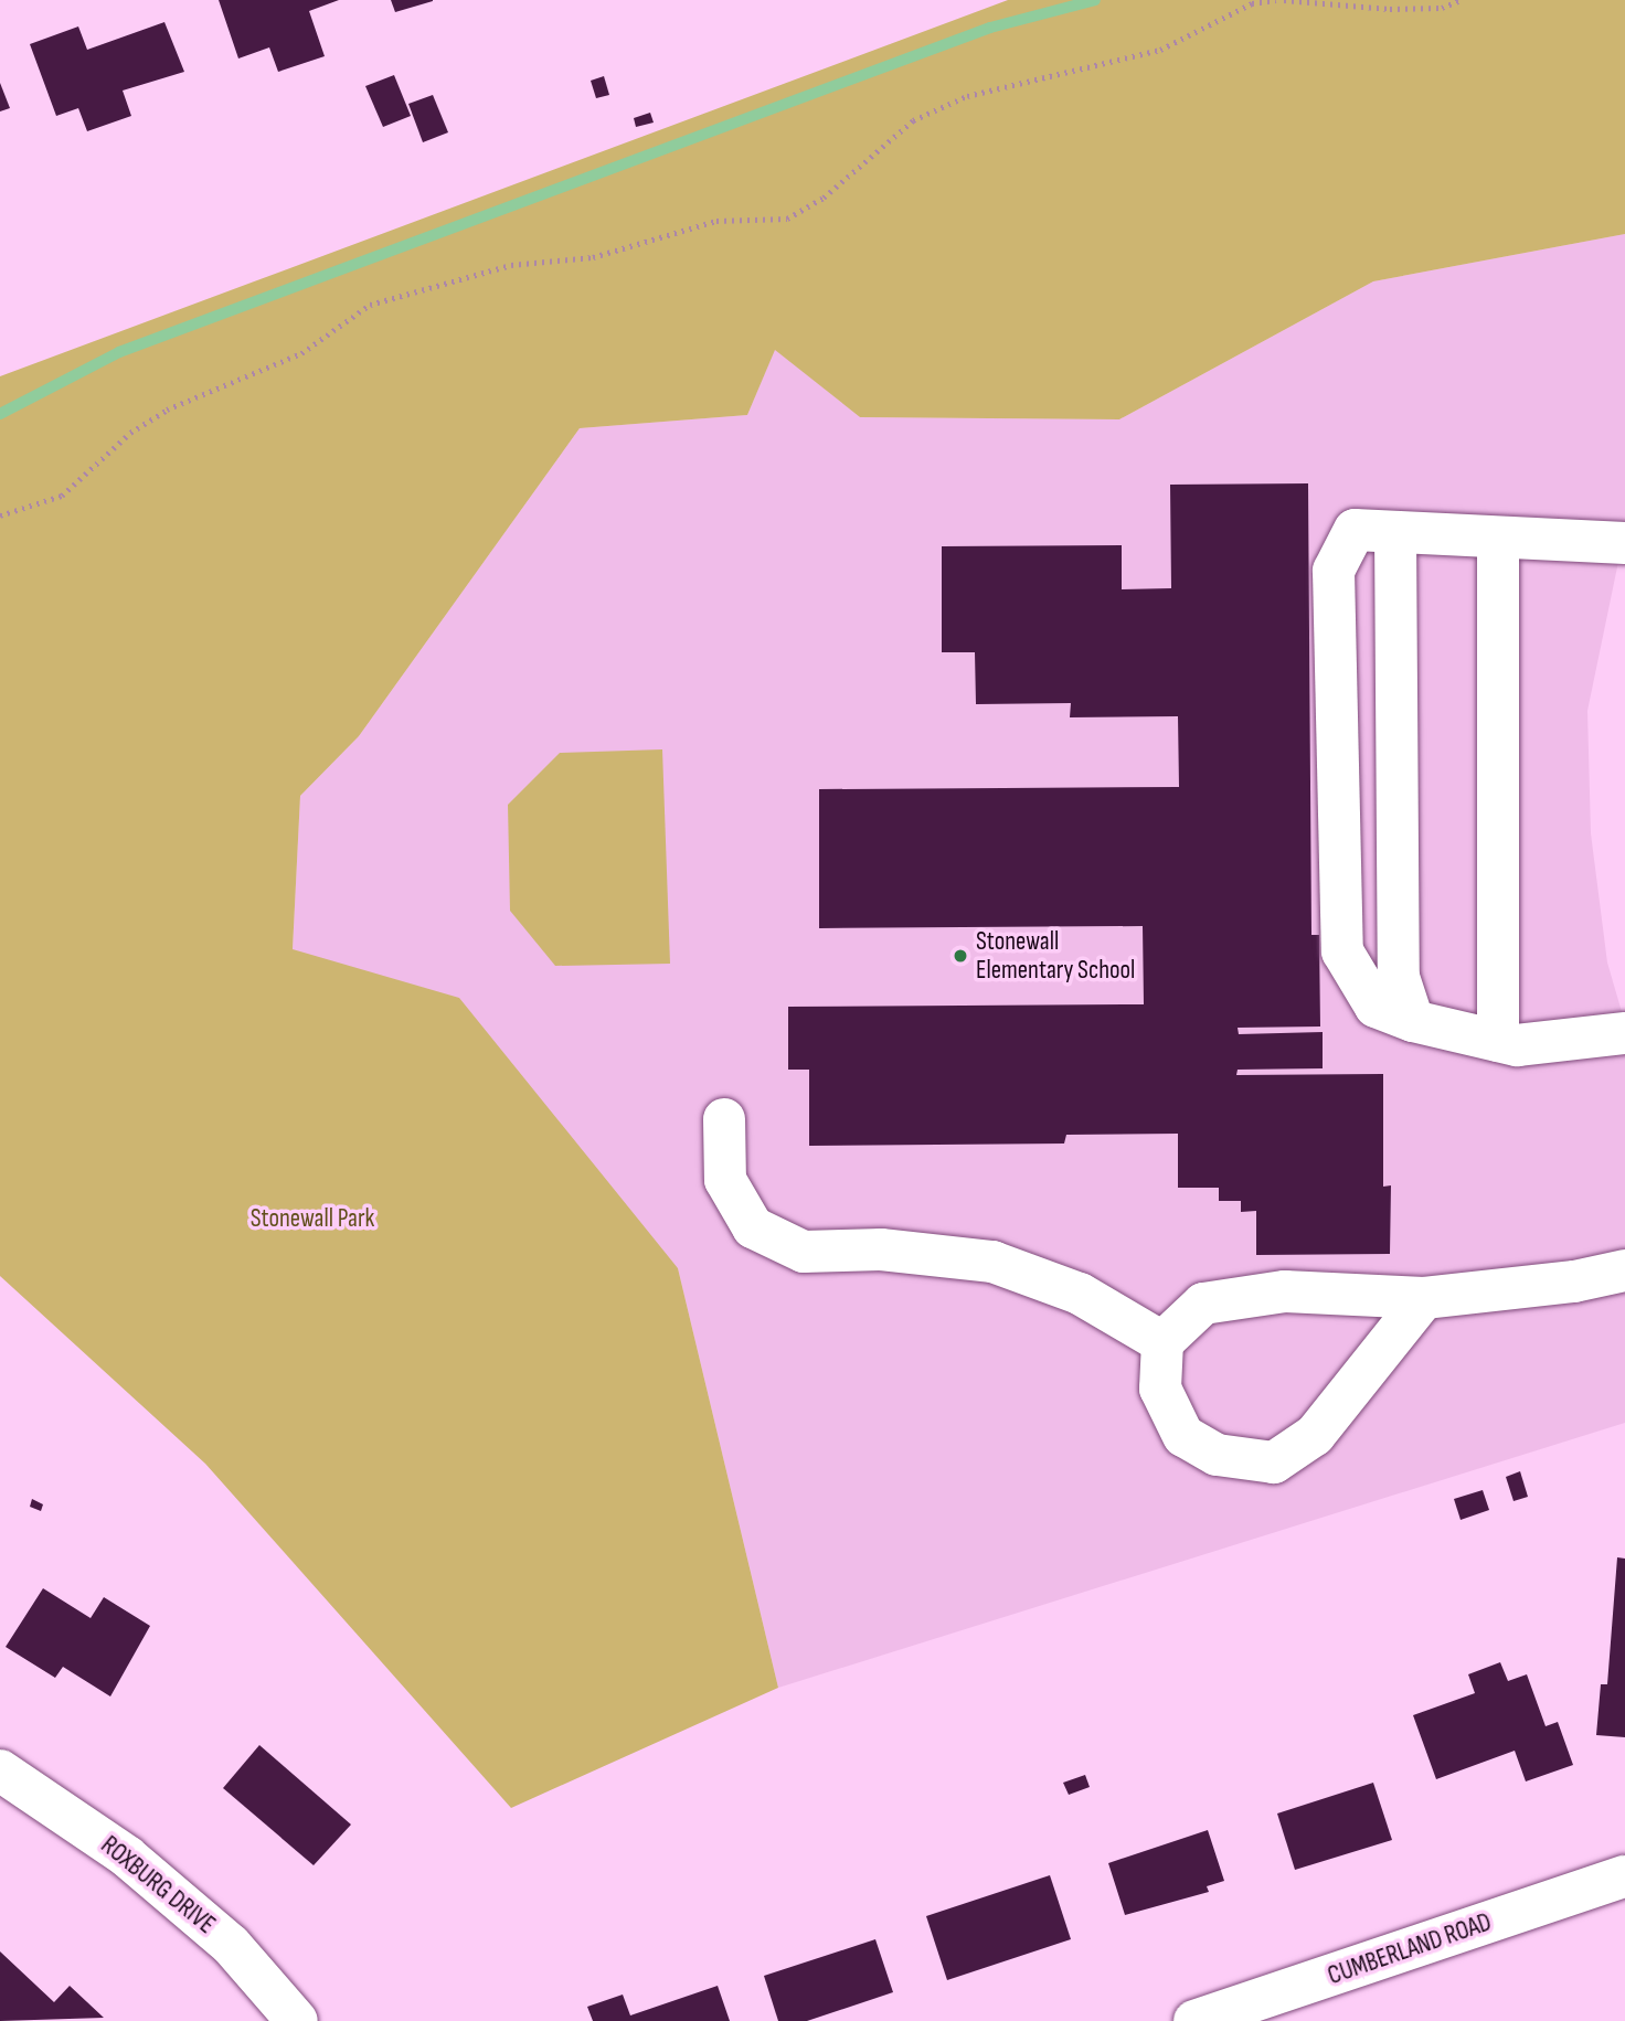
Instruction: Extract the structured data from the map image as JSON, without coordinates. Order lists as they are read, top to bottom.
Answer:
{
  "streets": {
    "street": ["ROXBURG DRIVE", "CUMBERLAND ROAD"]
  },
  "parks": ["Stonewall Park"],
  "places": ["Stonewall Elementary School"]
}
